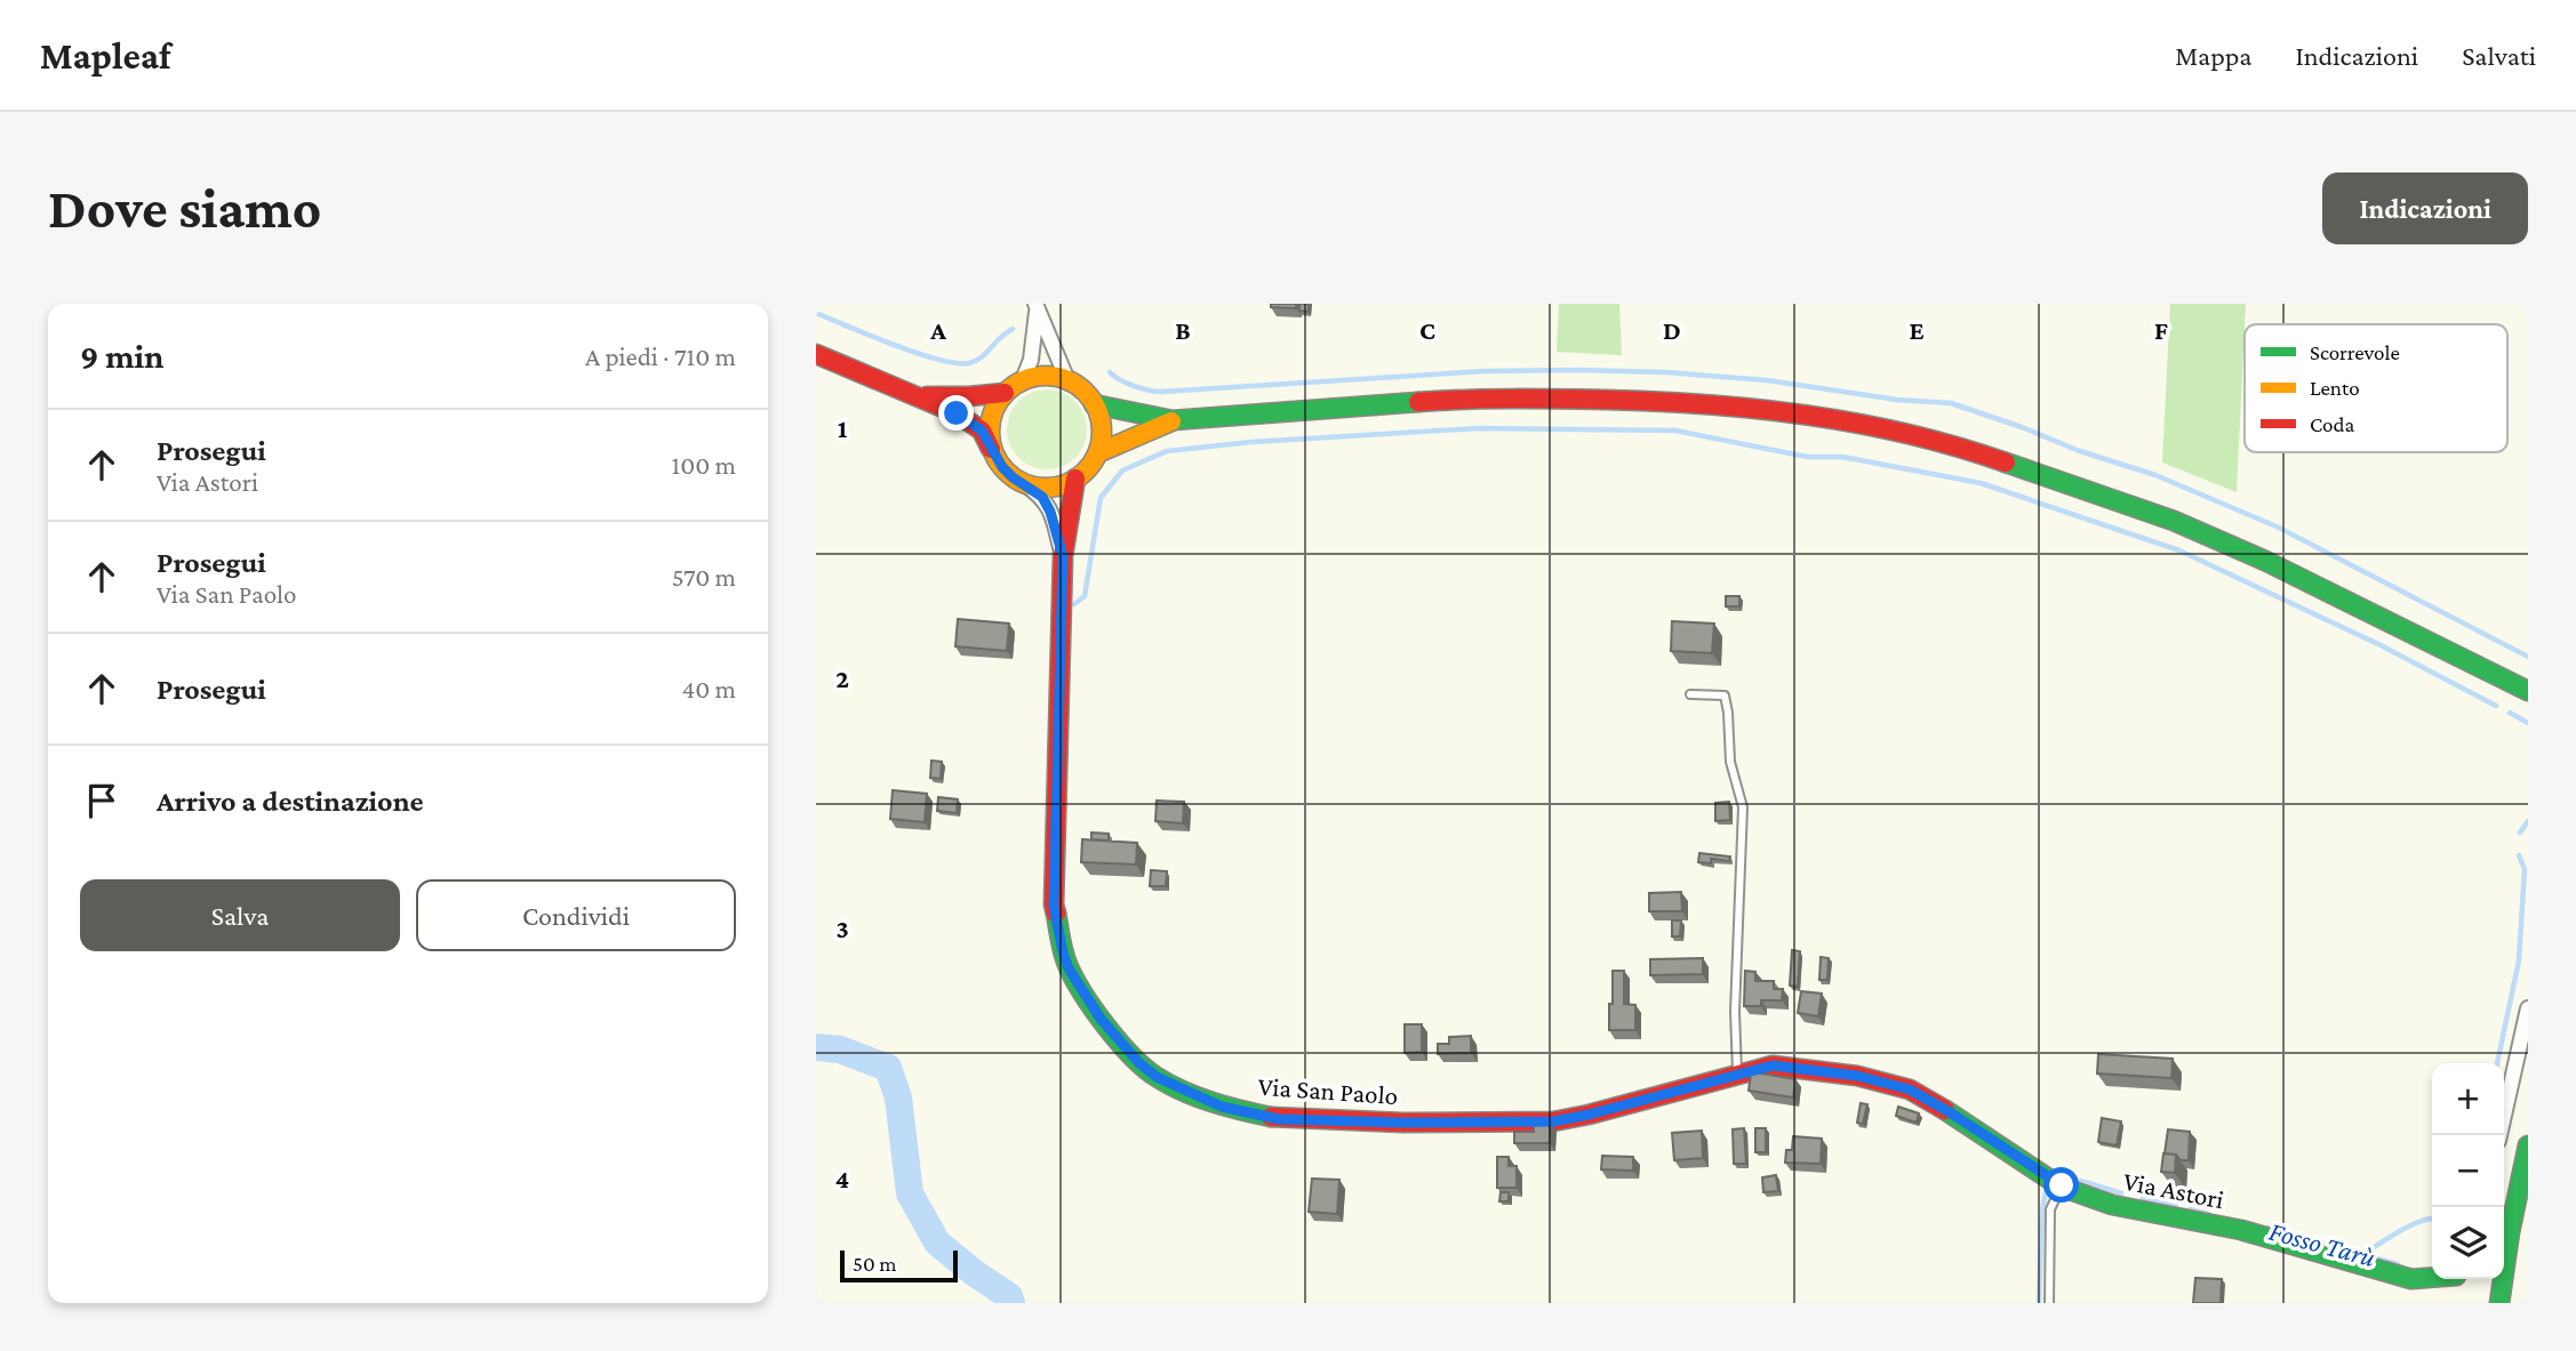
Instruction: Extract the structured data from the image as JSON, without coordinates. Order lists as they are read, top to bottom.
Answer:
{
  "streets": {
    "main road": ["Via San Paolo", "Via Astori"]
  },
  "crossings": [
    ["Via San Paolo", "Via Astori"]
  ],
  "water": ["Fosso Tarù"],
  "legend": ["Scorrevole", "Lento", "Coda"],
  "scale_bar": "50 m",
  "page": {
    "header": "Mapleaf",
    "nav": ["Mappa", "Indicazioni", "Salvati"],
    "buttons": [
      "Indicazioni",
      ["Salva", "Condividi"]
    ],
    "title": "Dove siamo",
    "heading": ["9 min", "A piedi · 710 m"],
    "list": [
      ["Prosegui", "Via Astori", "100 m"],
      ["Prosegui", "Via San Paolo", "570 m"],
      ["Prosegui", "40 m"],
      "Arrivo a destinazione"
    ],
    "map_buttons": ["+", "−"],
    "scale": "50 m"
  },
  "grid": {
    "columns": [
      "A",
      "B",
      "C",
      "D",
      "E",
      "F"
    ],
    "rows": [
      "1",
      "2",
      "3",
      "4"
    ]
  }
}
